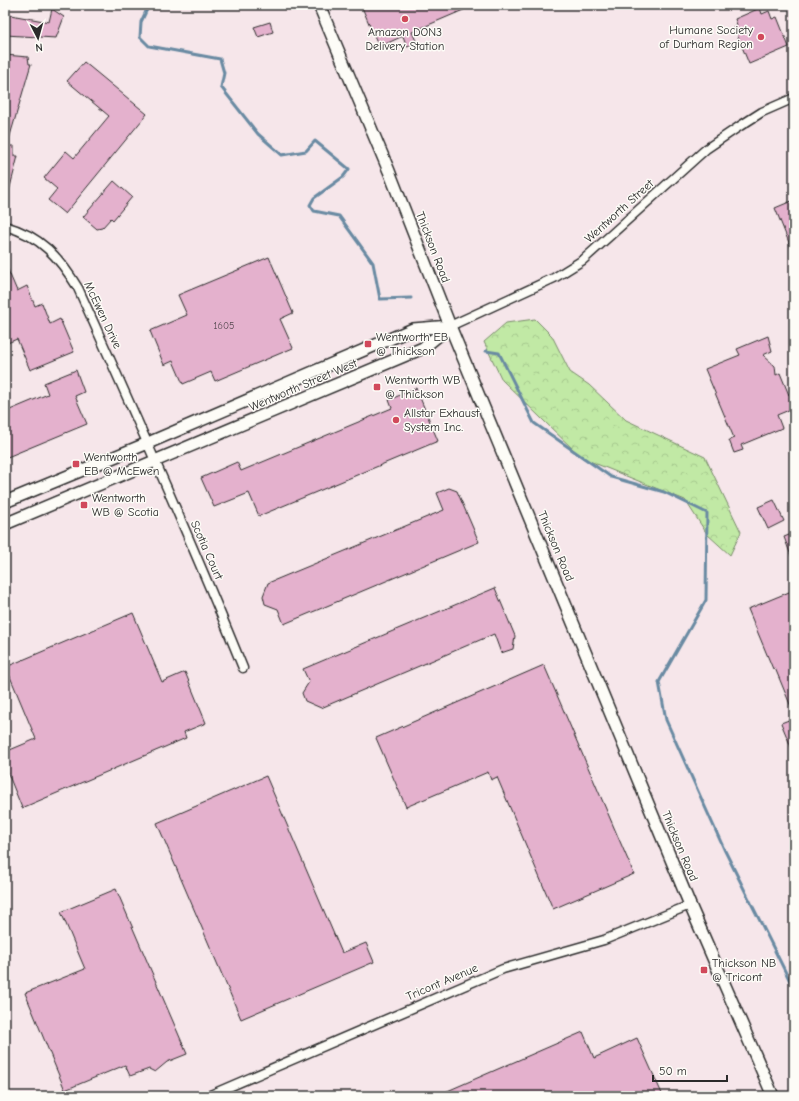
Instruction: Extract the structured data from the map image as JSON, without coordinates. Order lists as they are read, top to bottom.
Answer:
{
  "streets": {
    "main road": ["Thickson Road", "Wentworth Street West"],
    "street": [
      "Wentworth Street",
      "McEwen Drive",
      "Scotia Court",
      "Tricont Avenue"
    ]
  },
  "crossings": [
    ["Wentworth Street", "Thickson Road"],
    ["Wentworth Street", "Wentworth Street West"],
    ["Thickson Road", "Wentworth Street West"],
    ["Thickson Road", "Tricont Avenue"],
    ["McEwen Drive", "Wentworth Street West"],
    ["McEwen Drive", "Scotia Court"],
    ["Wentworth Street West", "Scotia Court"]
  ],
  "places": {
    "other": ["Amazon DON3 Delivery Station", "Humane Society of Durham Region", "Allstar Exhaust System Inc."],
    "transit": [
      "Wentworth EB @ Thickson",
      "Wentworth WB @ Thickson",
      "Wentworth EB @ McEwen",
      "Wentworth WB @ Scotia",
      "Thickson NB @ Tricont"
    ]
  },
  "house_numbers": ["1605"],
  "scale_bar": "50 m",
  "north": "bottom"
}
